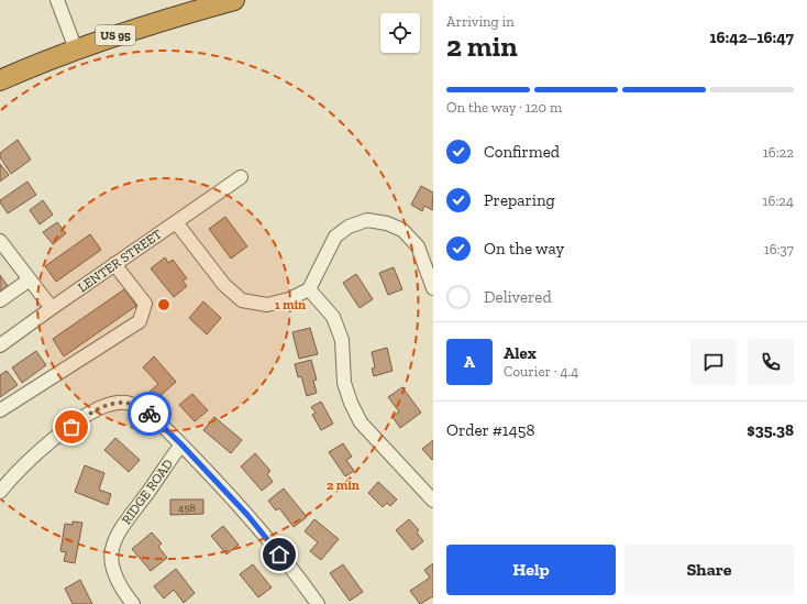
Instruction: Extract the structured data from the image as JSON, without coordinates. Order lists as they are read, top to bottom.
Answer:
{
  "streets": {
    "highway": ["US 95"],
    "street": ["LENTER STREET", "RIDGE ROAD"]
  },
  "house_numbers": ["458"],
  "page": {
    "heading": ["2 min", "Arriving in", "16:42–16:47"],
    "panel": [
      "Alex",
      "Courier · 4.4",
      "Order #1458",
      "$35.38"
    ],
    "bar": "On the way · 120 m",
    "list": [
      ["Confirmed", "16:22"],
      ["Preparing", "16:24"],
      ["On the way", "16:37"],
      "Delivered"
    ],
    "round": "A",
    "buttons": ["Help", "Share"]
  },
  "rings": ["1 min", "2 min"]
}
